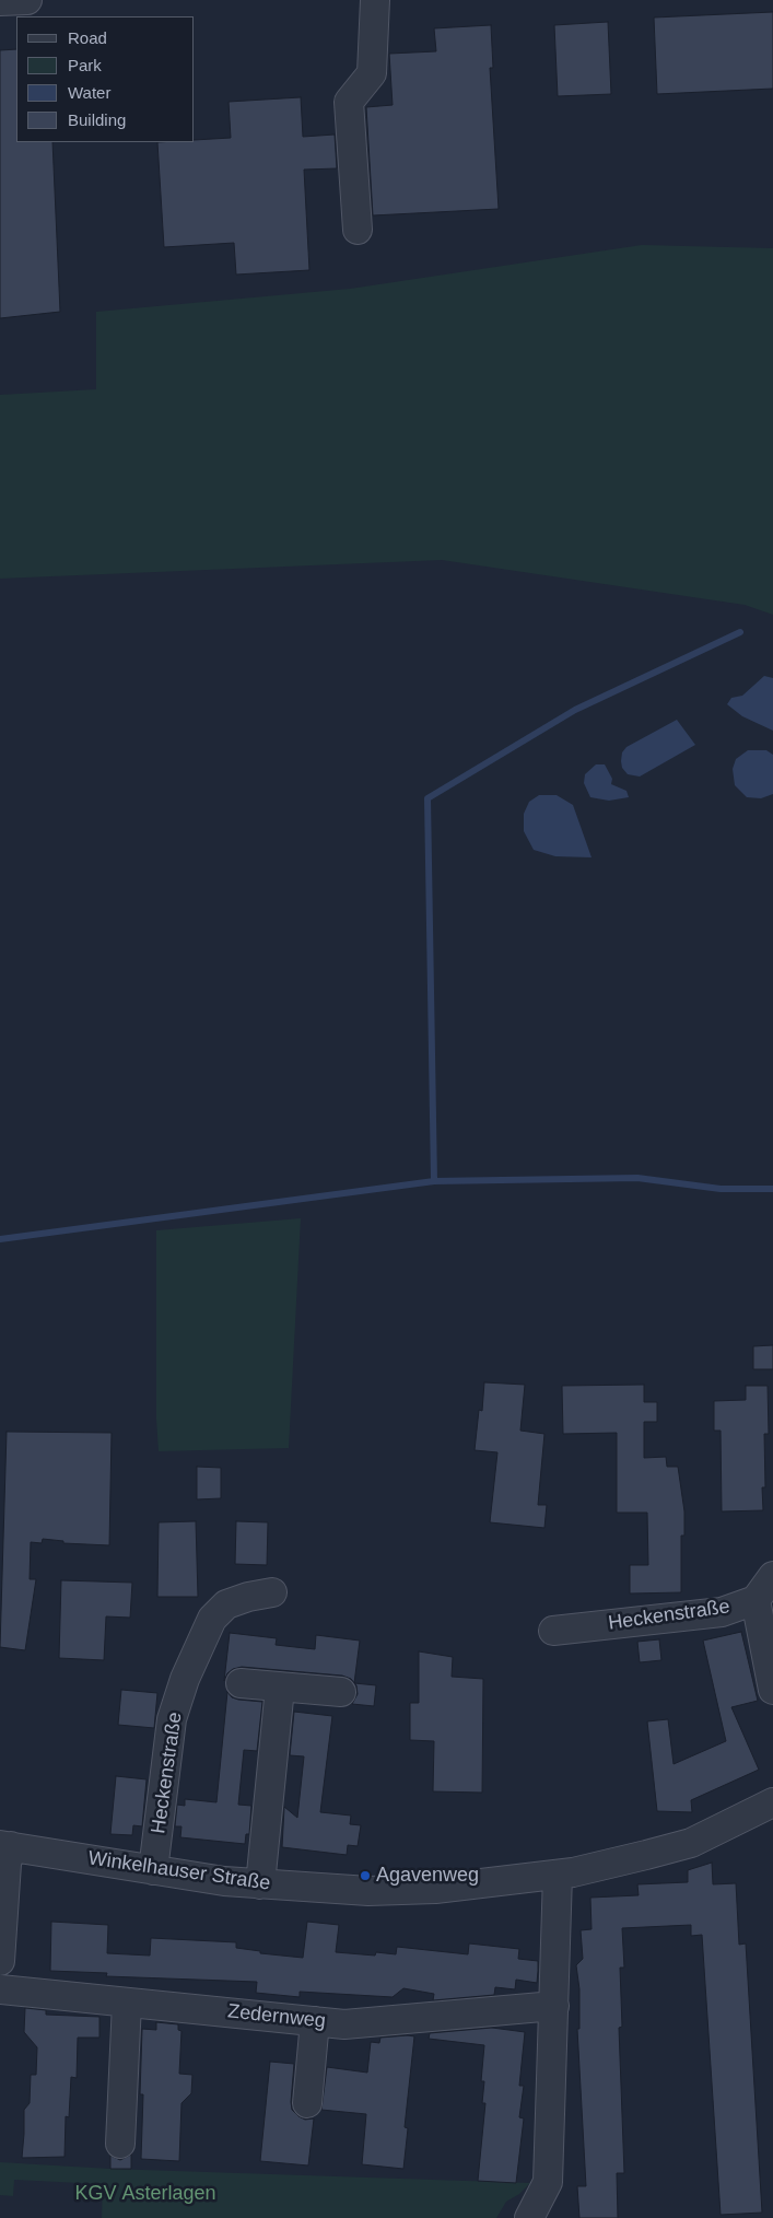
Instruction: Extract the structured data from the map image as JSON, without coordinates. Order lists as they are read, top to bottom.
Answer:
{
  "streets": {
    "street": ["Heckenstraße", "Winkelhauser Straße", "Zedernweg"]
  },
  "crossings": [
    ["Heckenstraße", "Winkelhauser Straße"]
  ],
  "parks": ["KGV Asterlagen"],
  "places": ["Agavenweg"],
  "legend": [
    "Road",
    "Park",
    "Water",
    "Building"
  ]
}
